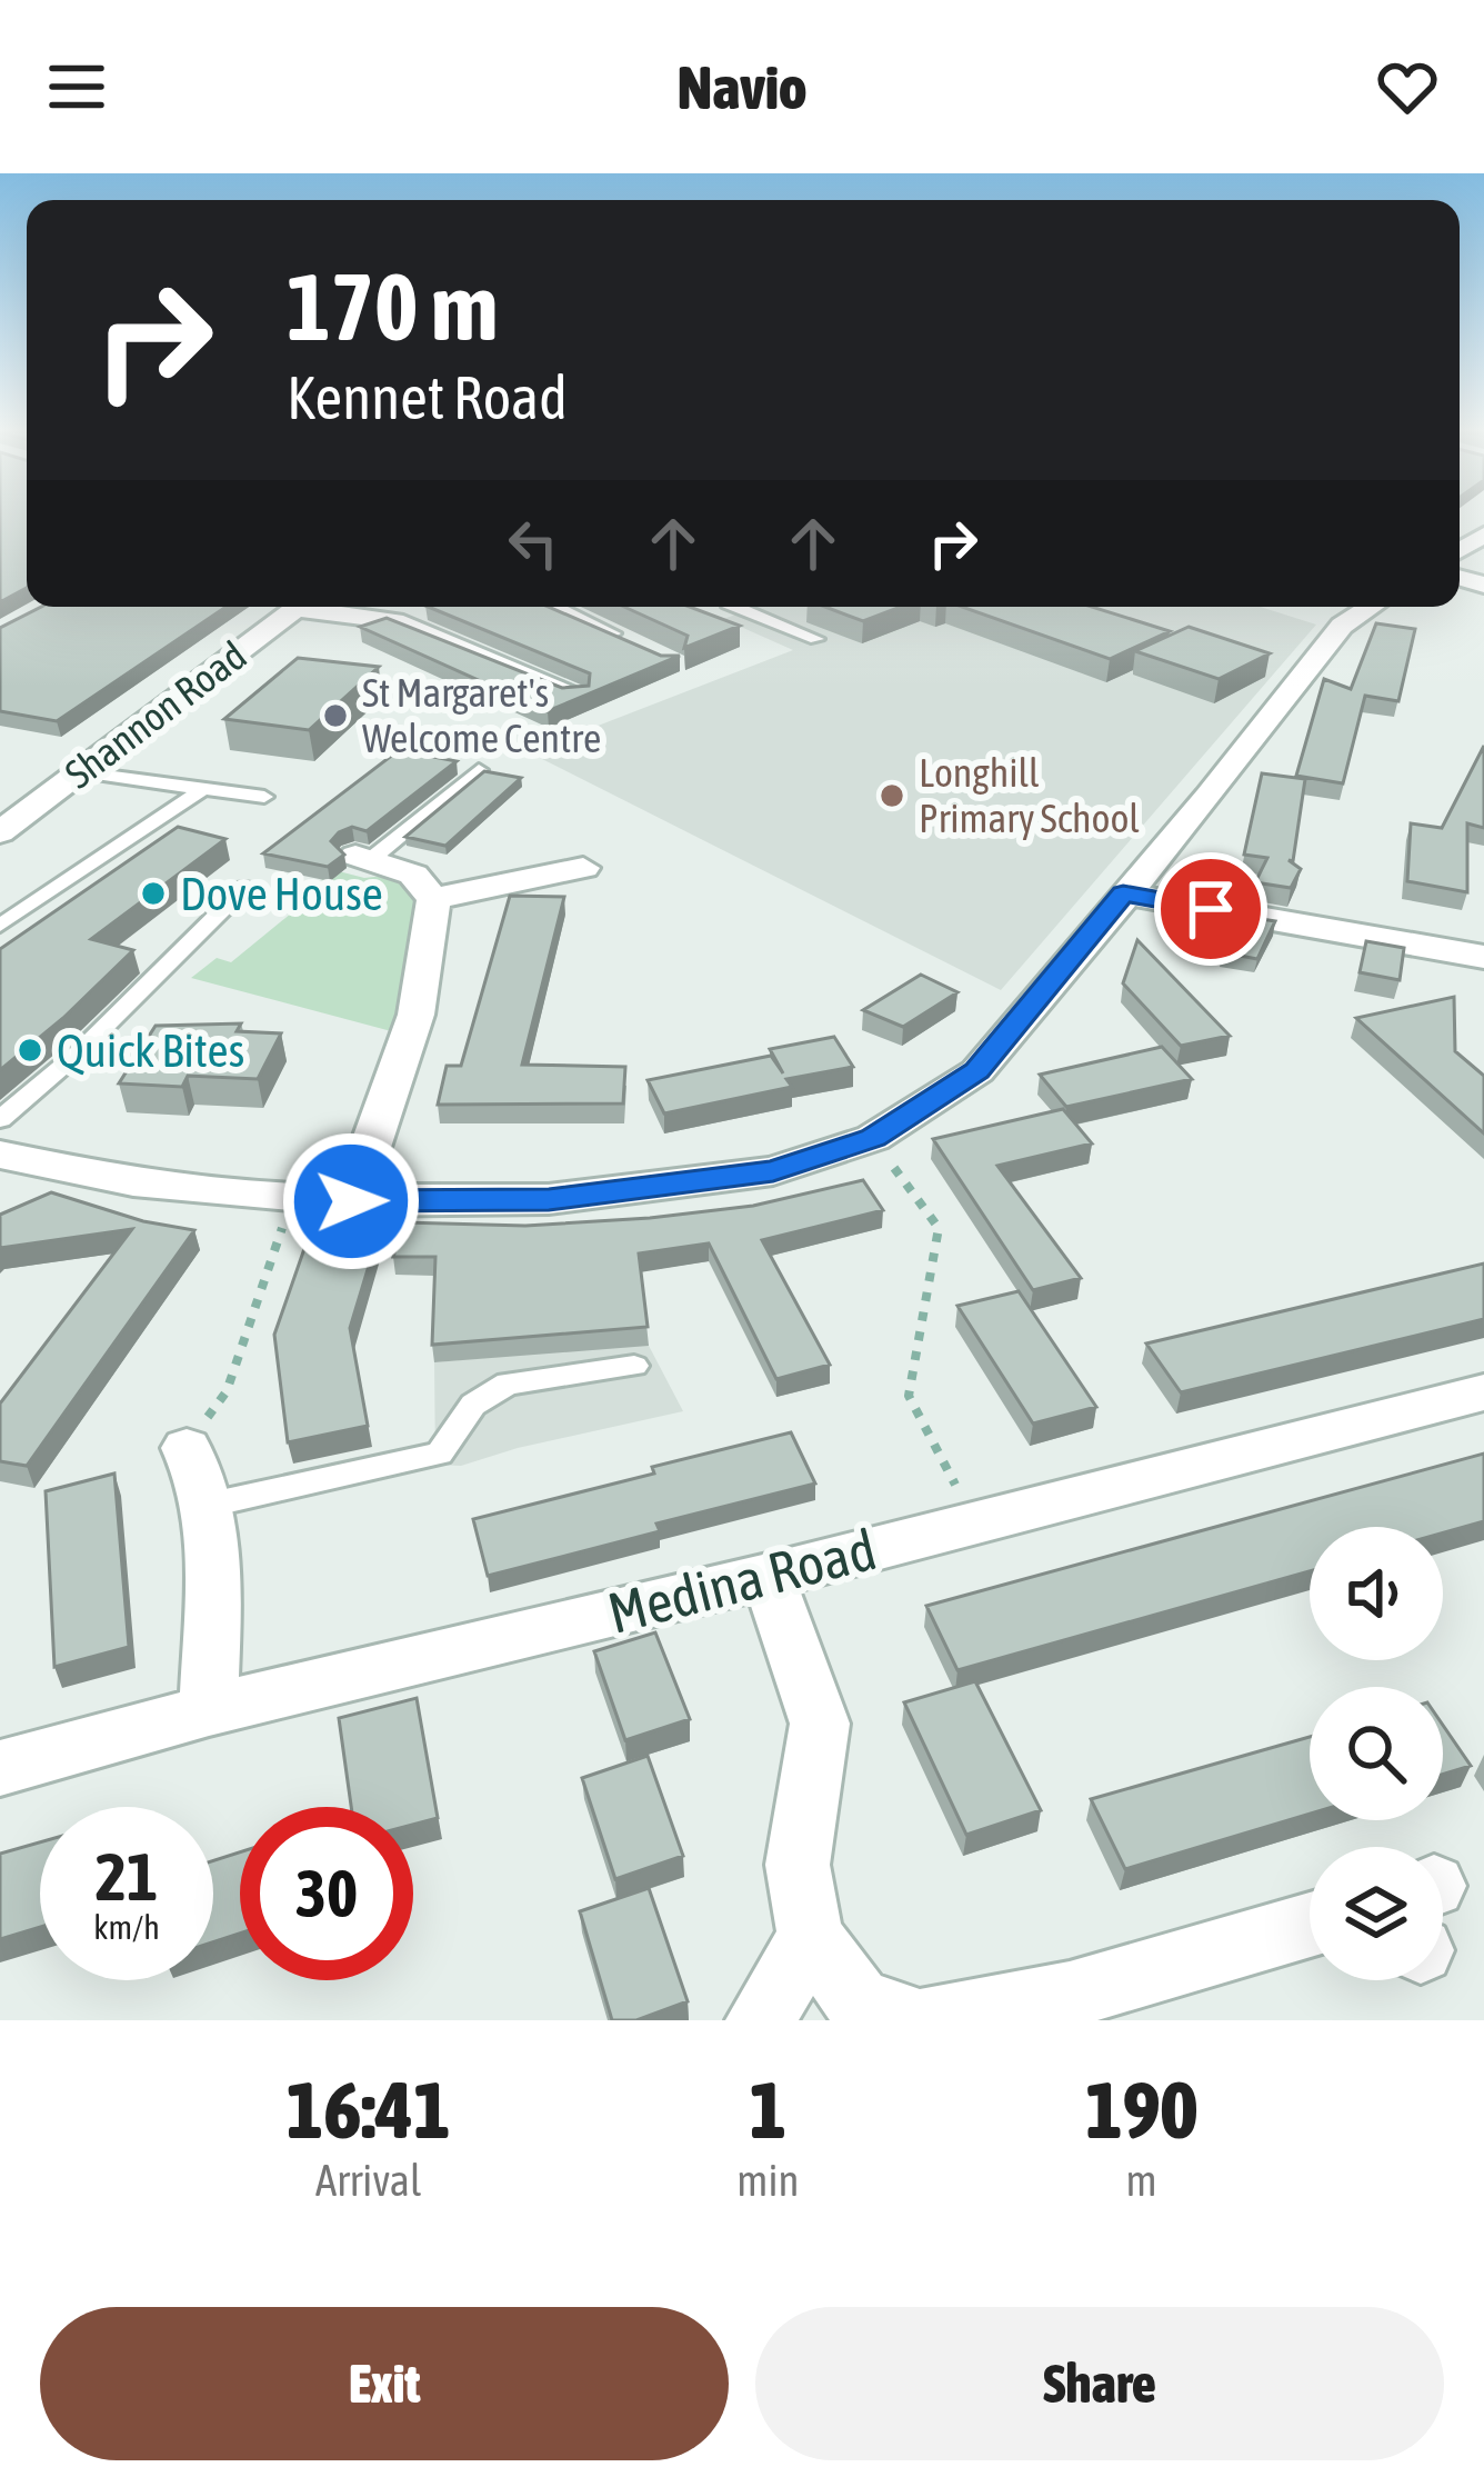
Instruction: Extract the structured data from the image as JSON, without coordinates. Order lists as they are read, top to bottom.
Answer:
{
  "streets": {
    "street": ["Shannon Road", "Medina Road"]
  },
  "places": [
    "St Margaret's Welcome Centre",
    "Longhill Primary School",
    "Dove House",
    "Quick Bites"
  ],
  "page": {
    "header": "Navio",
    "turn": ["170 m", "Kennet Road"],
    "speed": "21 km/h",
    "limit": "30",
    "eta": [
      "16:41",
      "Arrival",
      "1",
      "min",
      "190",
      "m"
    ],
    "buttons": ["Exit", "Share"]
  }
}
